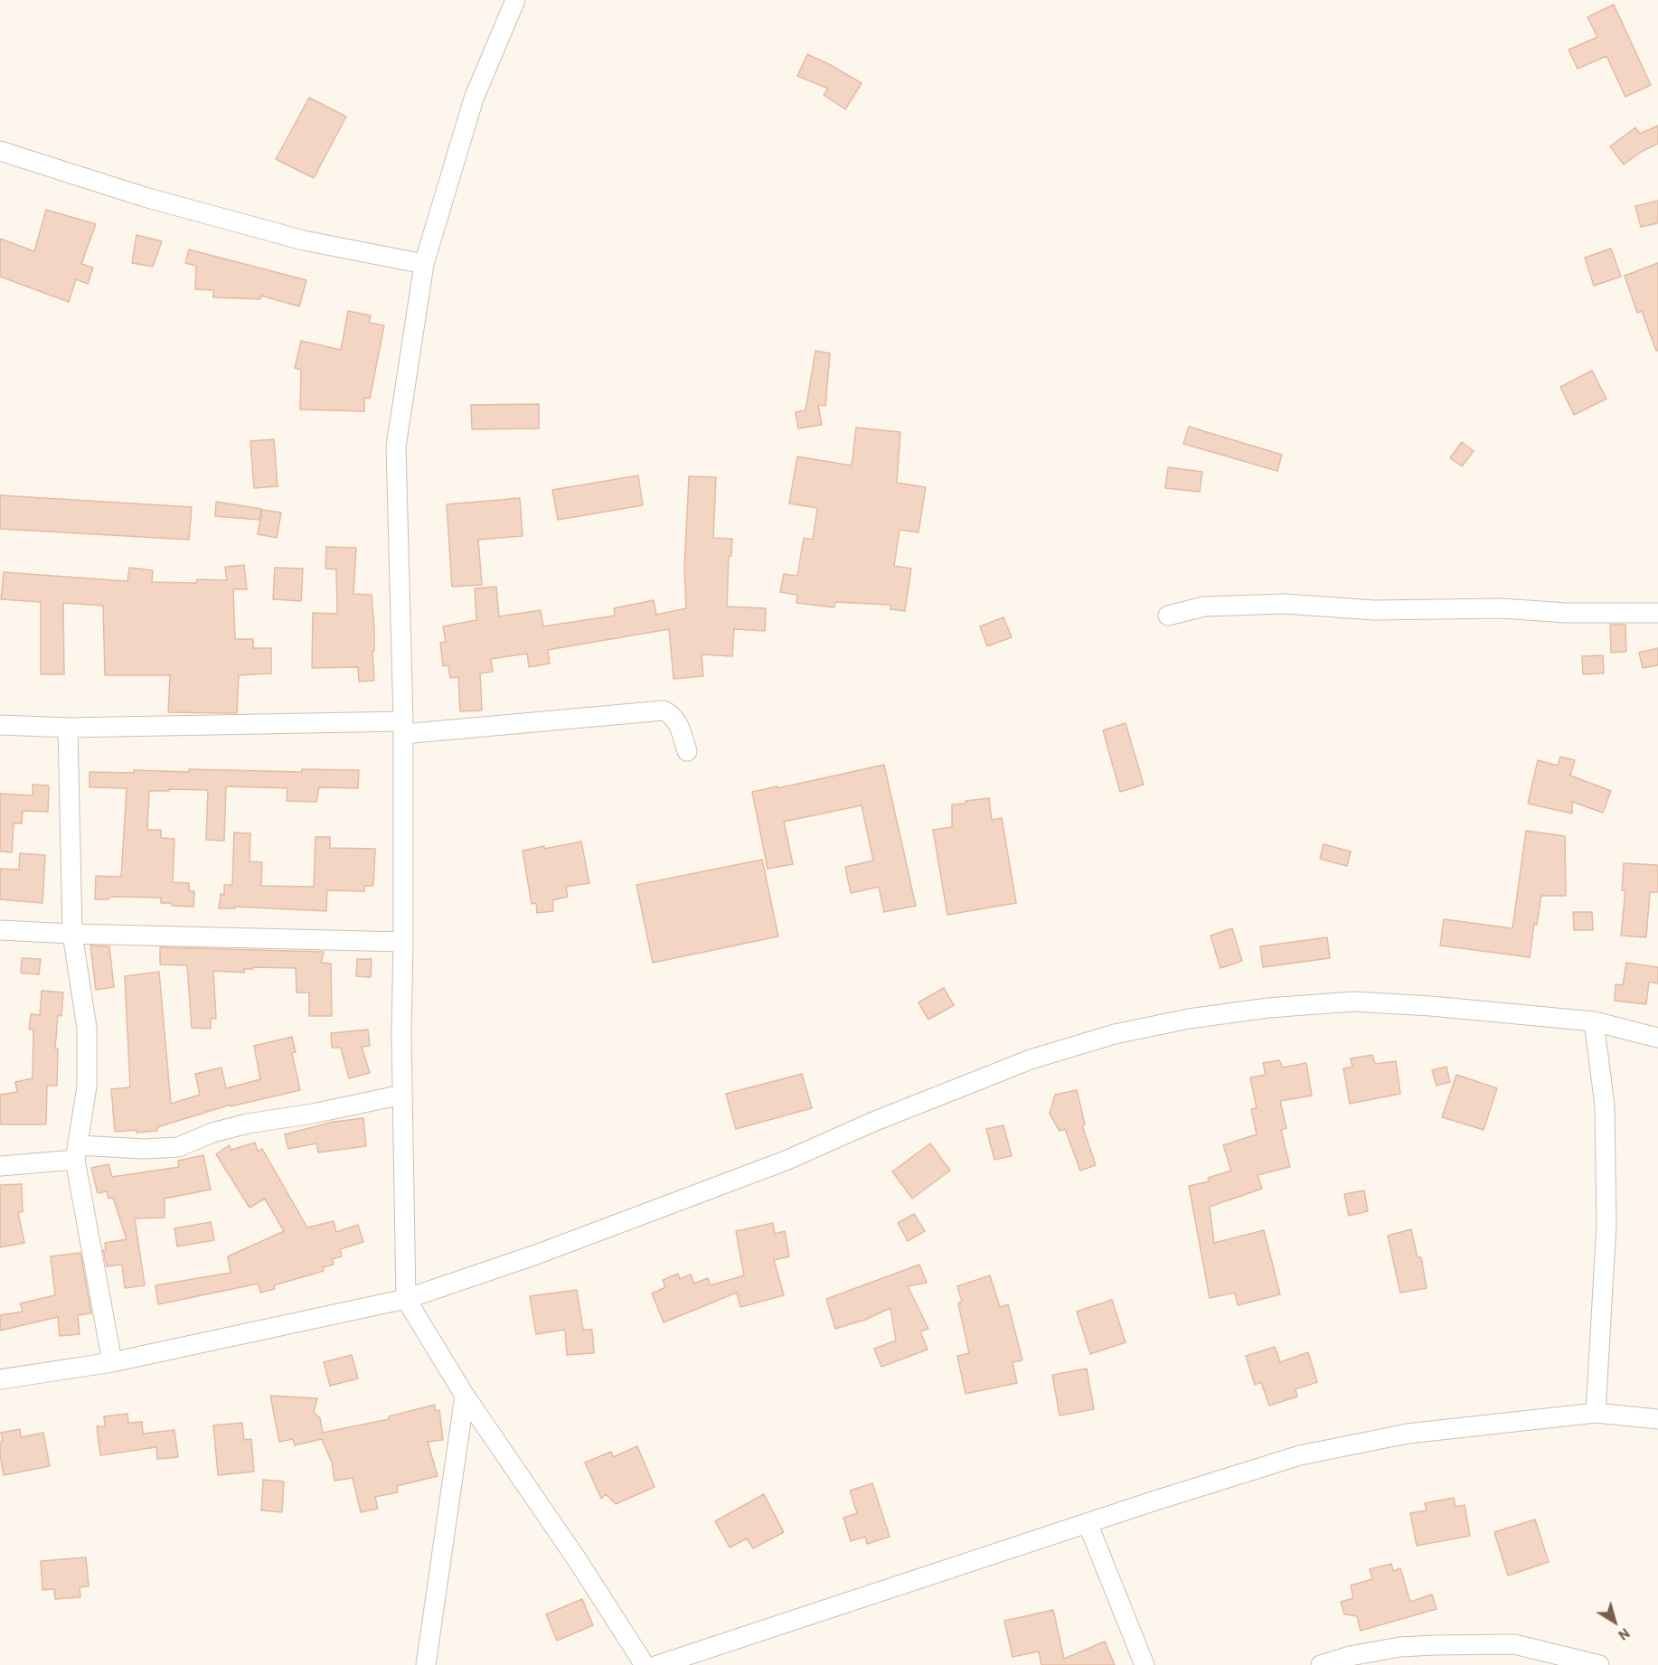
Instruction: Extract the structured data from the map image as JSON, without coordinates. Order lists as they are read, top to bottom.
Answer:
{
  "north": "bottom right"
}
